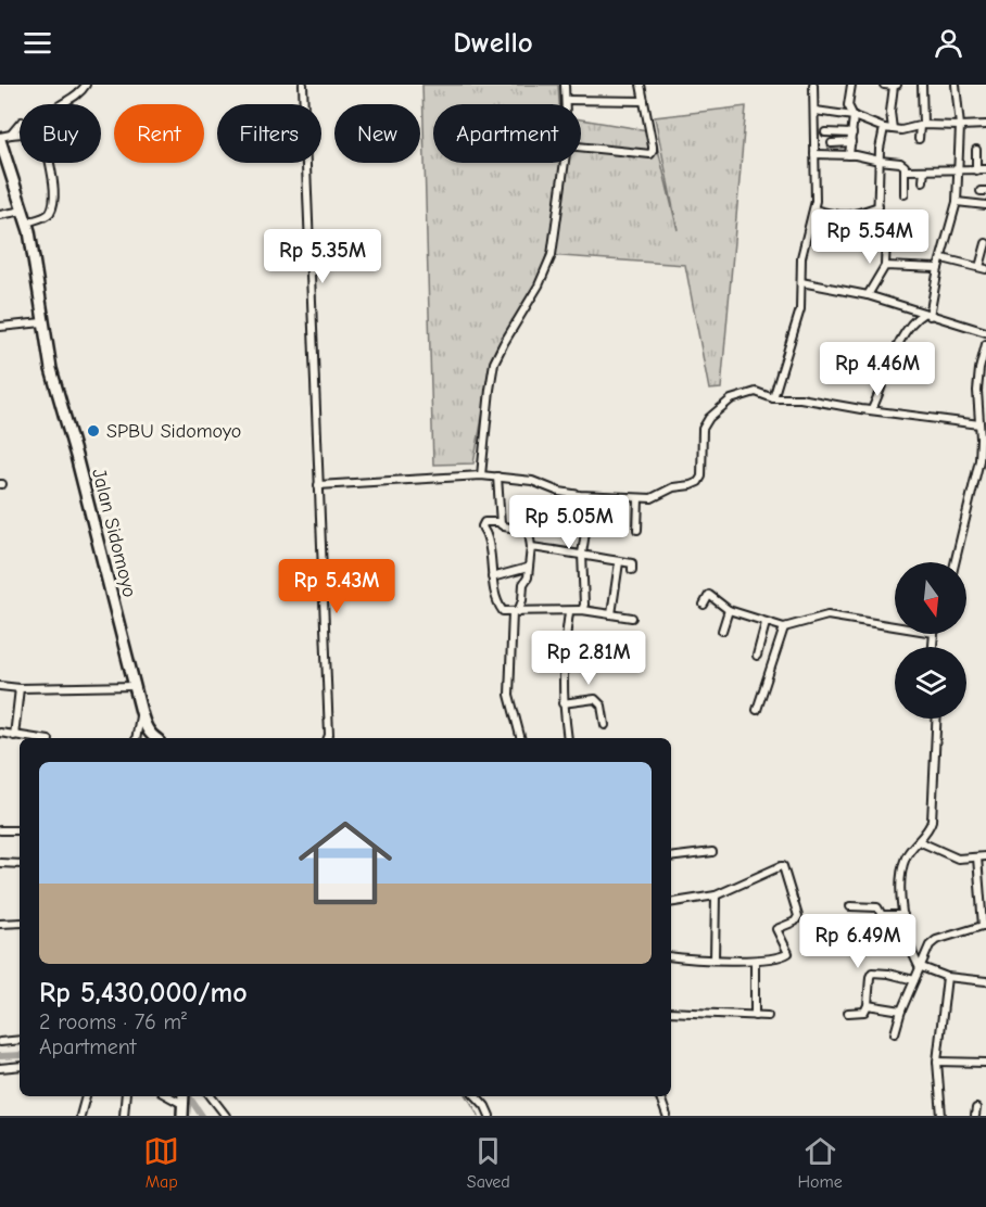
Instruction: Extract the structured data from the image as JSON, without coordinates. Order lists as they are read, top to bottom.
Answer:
{
  "streets": {
    "main road": ["Jalan Sidomoyo"]
  },
  "places": ["SPBU Sidomoyo"],
  "north": "bottom",
  "page": {
    "header": "Dwello",
    "chip": [
      "Buy",
      "Rent",
      "Filters",
      "New",
      "Apartment"
    ],
    "price": [
      "Rp 5.54M",
      "Rp 5.35M",
      "Rp 4.46M",
      "Rp 5.05M",
      "Rp 5.43M",
      "Rp 2.81M",
      "Rp 6.49M"
    ],
    "list": [
      {
        "name": "Rp 5,430,000/mo",
        "note": "2 rooms · 76 m² · Apartment"
      }
    ],
    "tabs": ["Map", "Saved", "Home"]
  }
}
